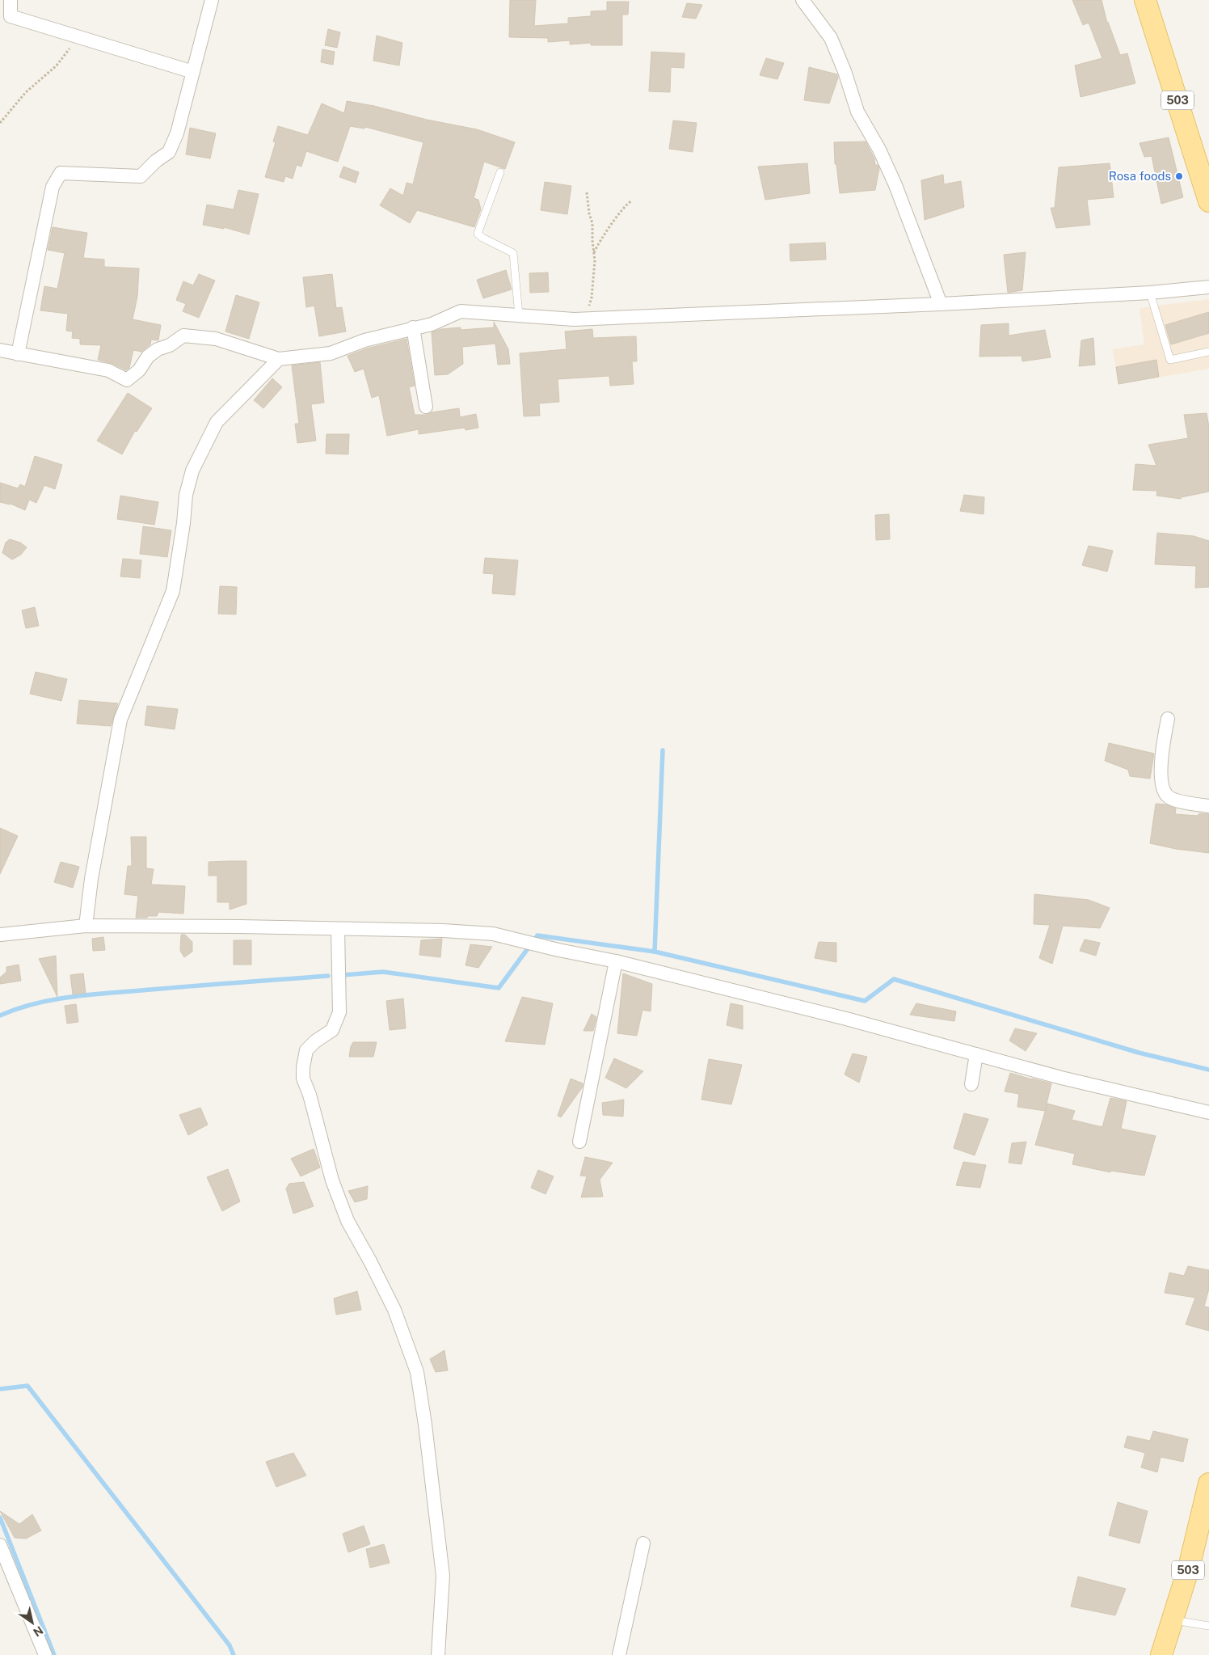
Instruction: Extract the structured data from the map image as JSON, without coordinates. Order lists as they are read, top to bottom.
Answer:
{
  "streets": {
    "main road": ["503"]
  },
  "places": ["Rosa foods"],
  "north": "bottom right"
}
